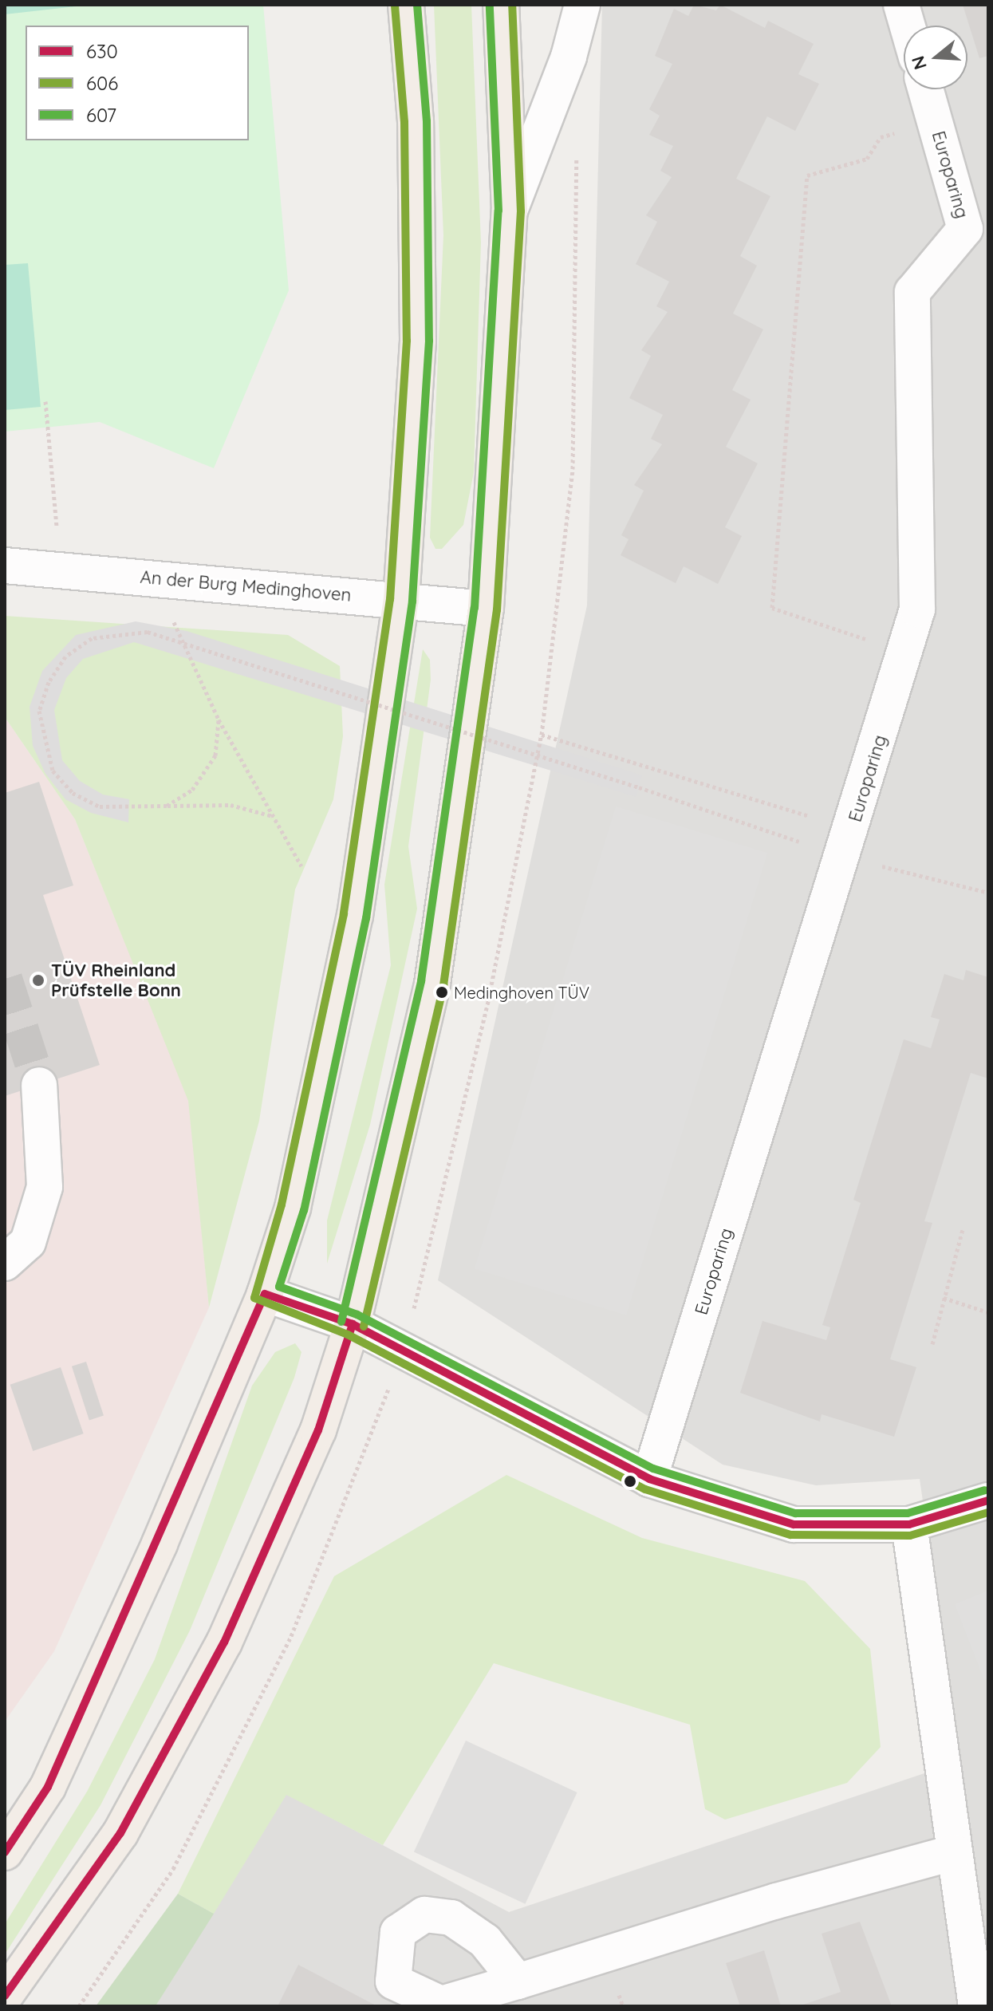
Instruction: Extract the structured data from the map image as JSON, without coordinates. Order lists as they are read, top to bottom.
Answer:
{
  "streets": {
    "street": ["Europaring", "An der Burg Medinghoven"]
  },
  "places": ["TÜV Rheinland Prüfstelle Bonn", "Medinghoven TÜV"],
  "lines": ["transit line 606", "transit line 607", "transit line 630"],
  "legend": ["630", "606", "607"],
  "north": "left"
}
